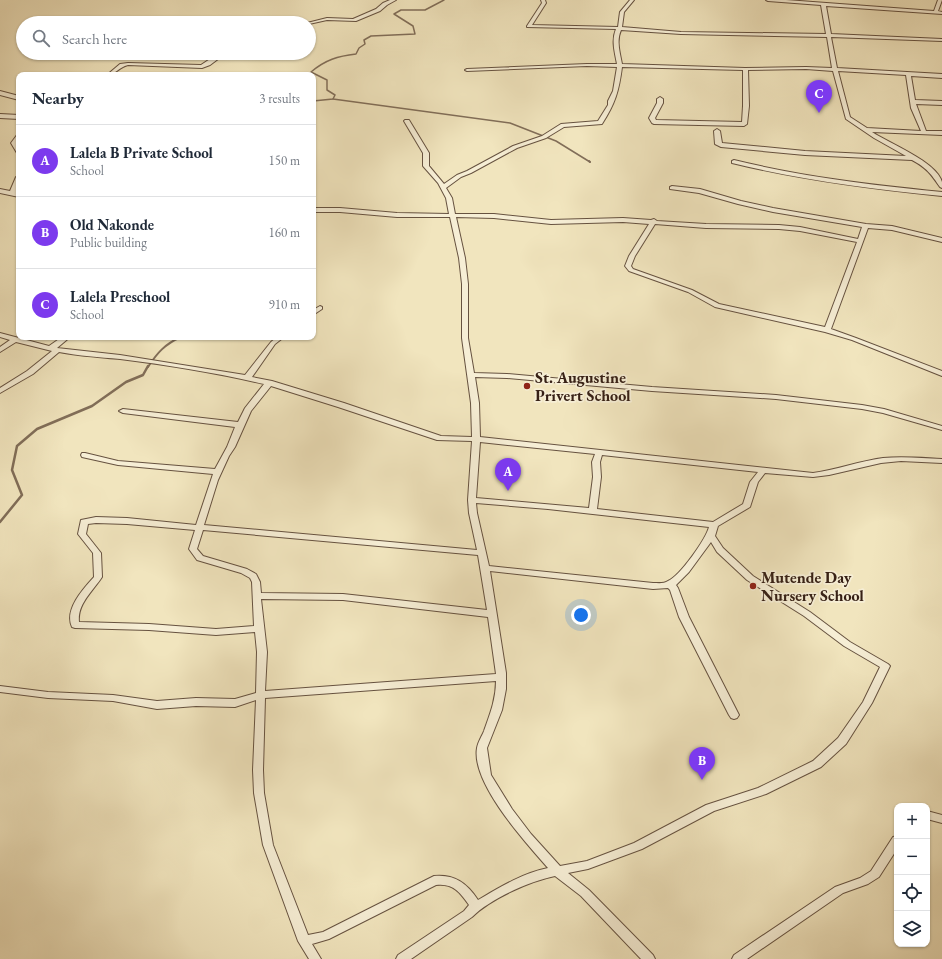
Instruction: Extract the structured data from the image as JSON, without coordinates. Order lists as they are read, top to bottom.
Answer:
{
  "places": ["St. Augustine Privert School", "Mutende Day Nursery School"],
  "page": {
    "search": "Search here",
    "heading": ["Nearby", "3 results"],
    "pins": ["C", "A", "B"],
    "list": [
      {
        "mark": "A",
        "name": "Lalela B Private School",
        "note": "School",
        "value": "150 m"
      },
      {
        "mark": "B",
        "name": "Old Nakonde",
        "note": "Public building",
        "value": "160 m"
      },
      {
        "mark": "C",
        "name": "Lalela Preschool",
        "note": "School",
        "value": "910 m"
      }
    ],
    "map_buttons": ["+", "−"]
  }
}
